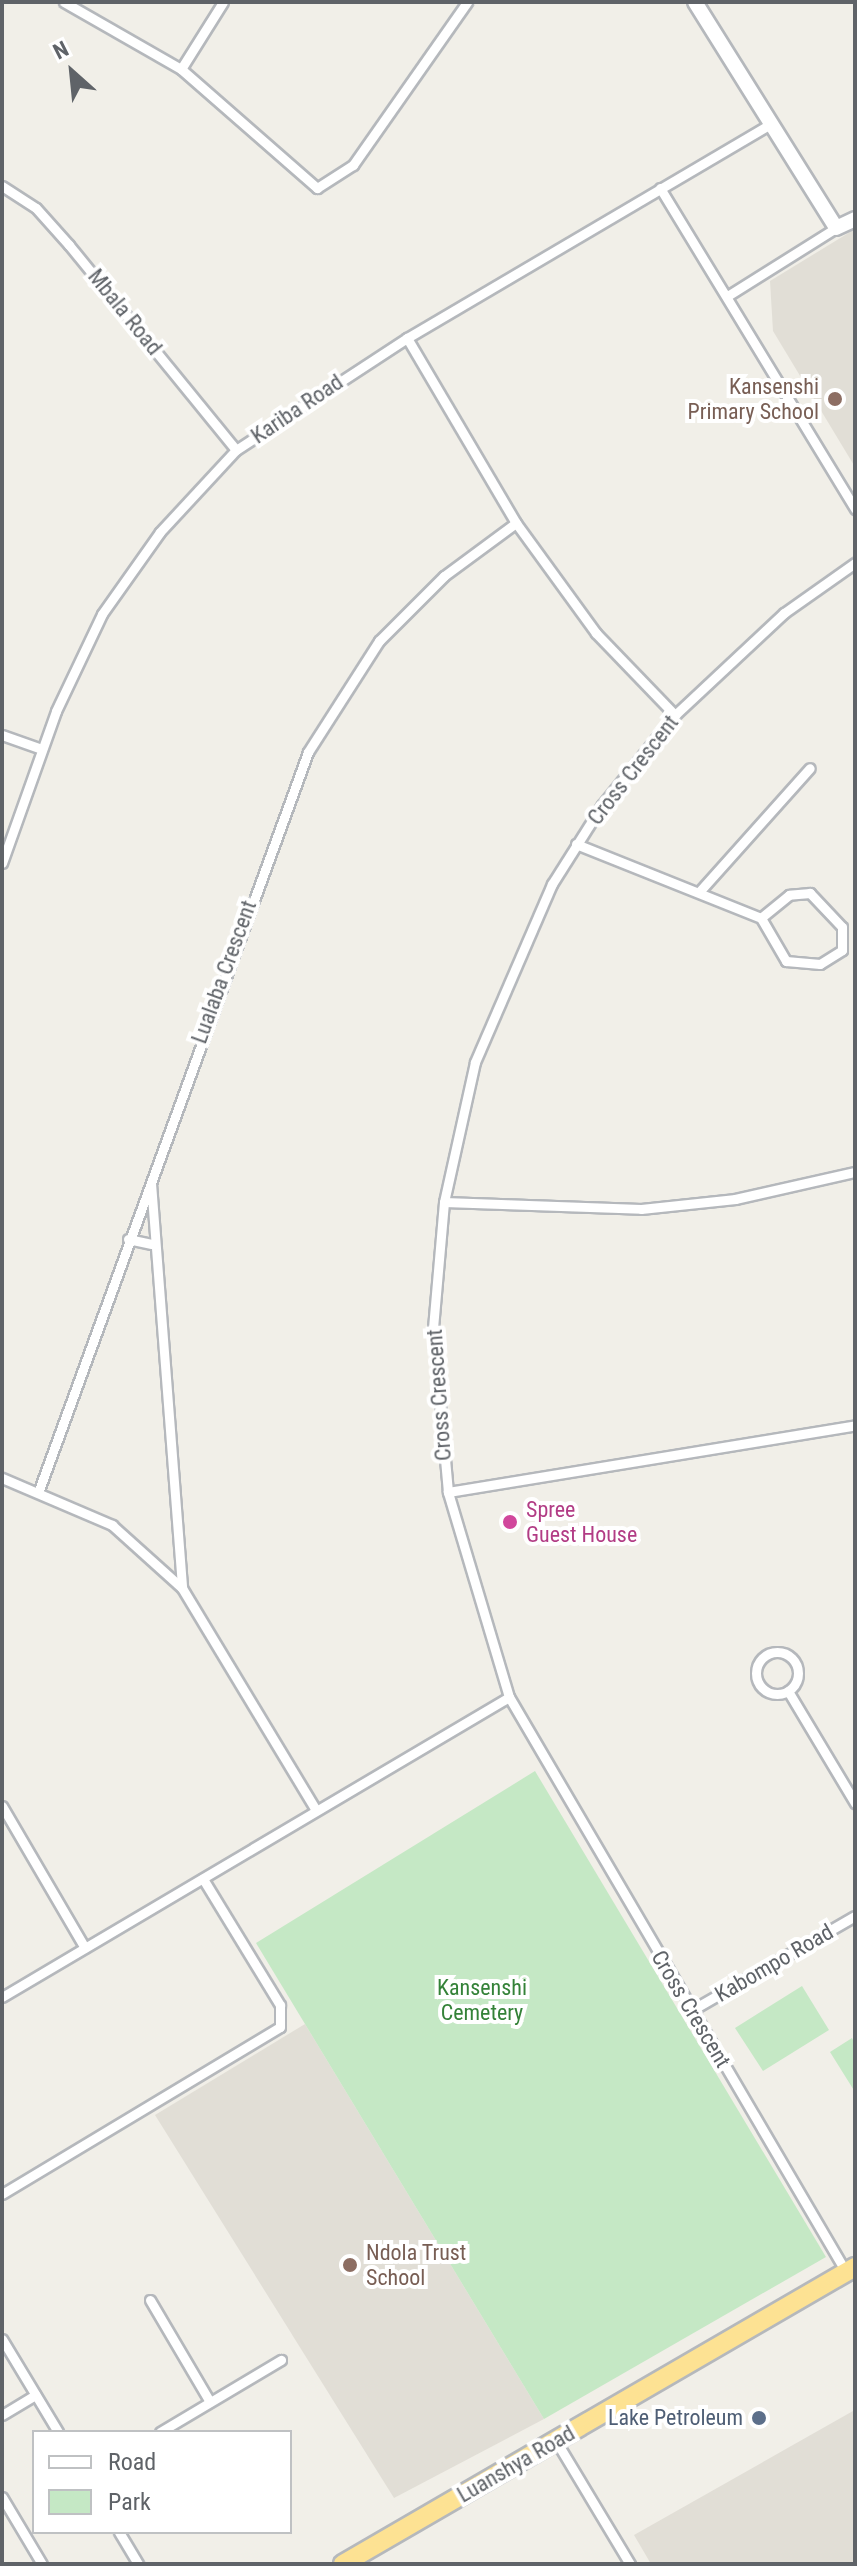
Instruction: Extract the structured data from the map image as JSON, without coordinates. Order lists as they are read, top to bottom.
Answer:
{
  "streets": {
    "highway": ["Luanshya Road"],
    "street": [
      "Mbala Road",
      "Kariba Road",
      "Cross Crescent",
      "Lualaba Crescent",
      "Kabompo Road"
    ]
  },
  "crossings": [
    ["Mbala Road", "Kariba Road"],
    ["Cross Crescent", "Kabompo Road"],
    ["Cross Crescent", "Luanshya Road"]
  ],
  "parks": ["Kansenshi Cemetery"],
  "places": [
    "Kansenshi Primary School",
    "Spree Guest House",
    "Ndola Trust School",
    "Lake Petroleum"
  ],
  "legend": ["Road", "Park"],
  "north": "top left"
}
